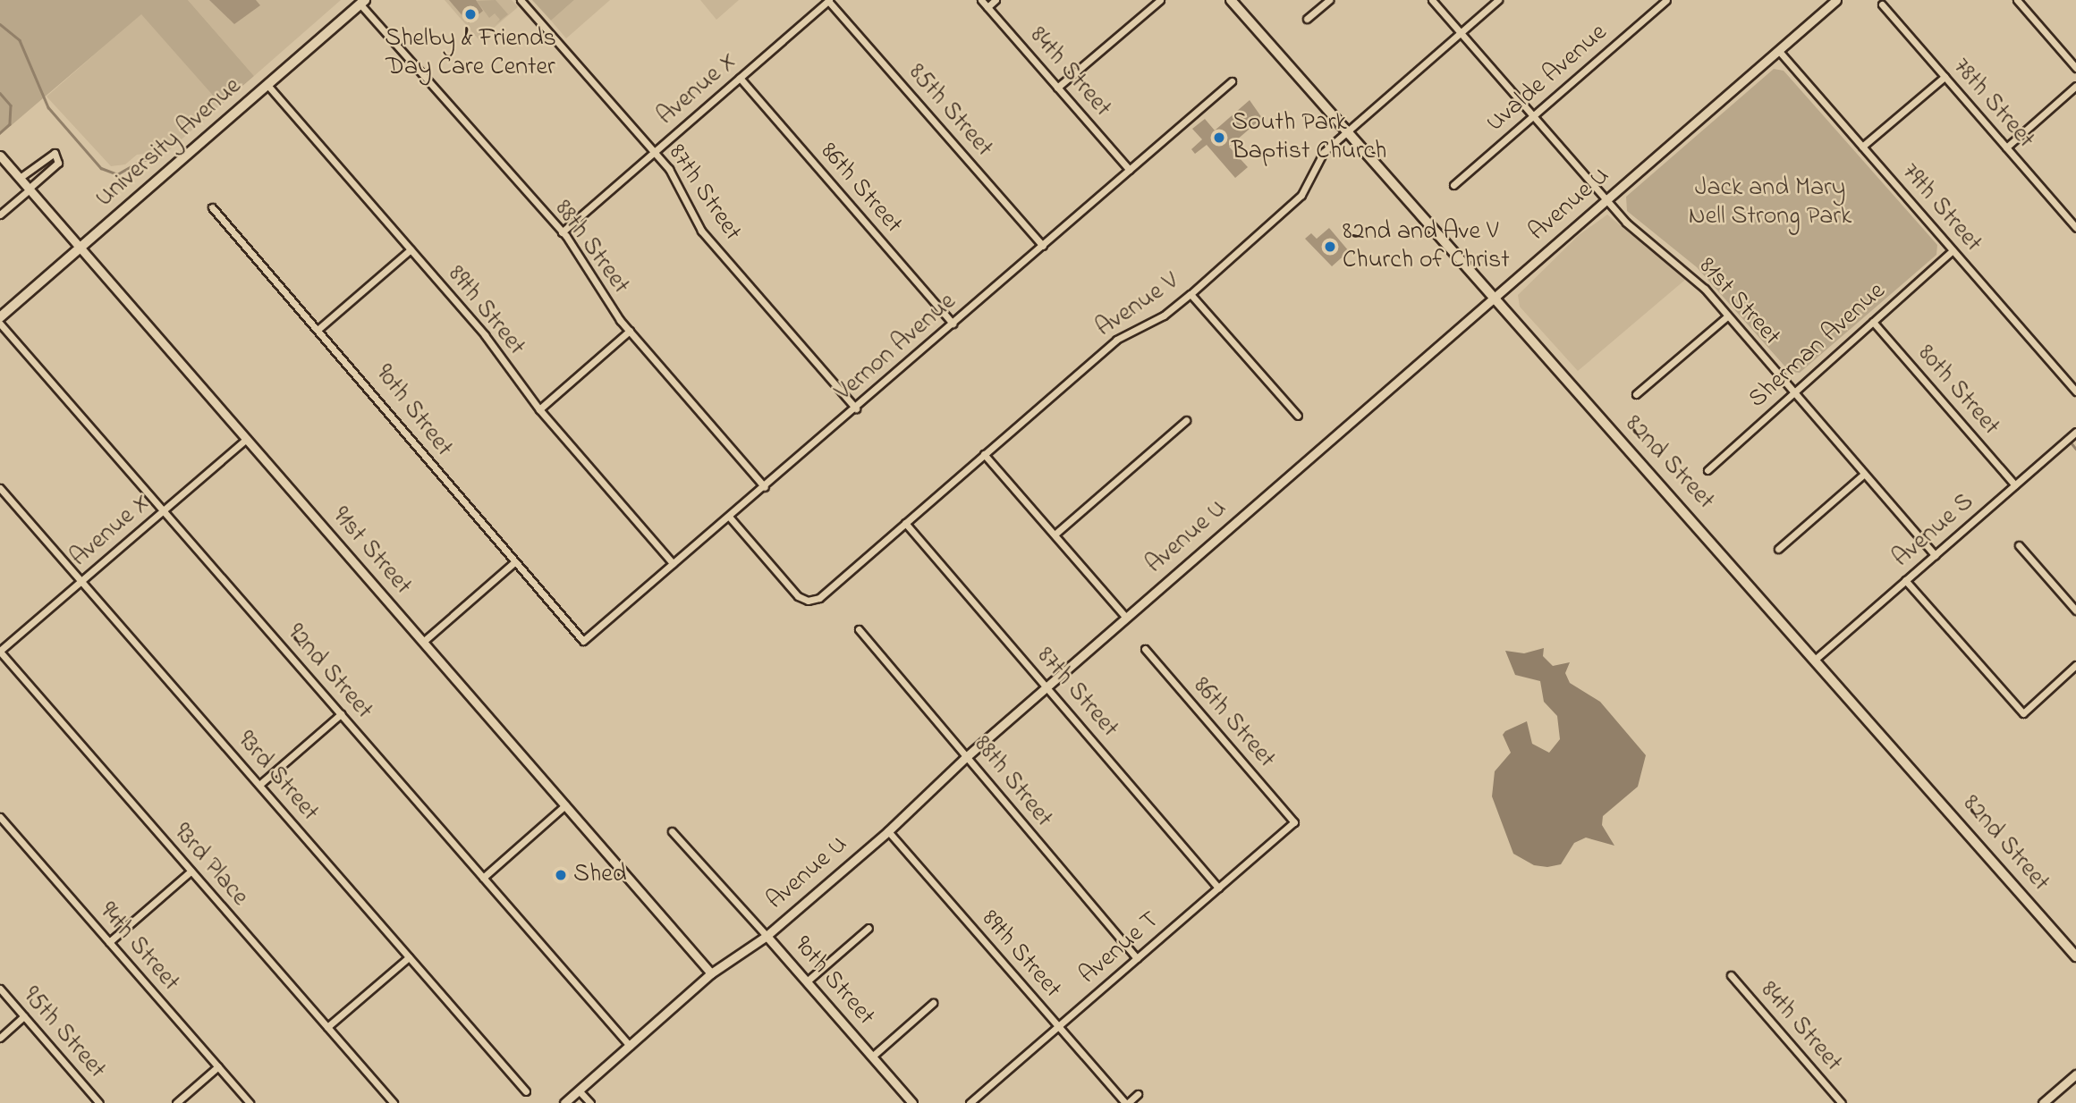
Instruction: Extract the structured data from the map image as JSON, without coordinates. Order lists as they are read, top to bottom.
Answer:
{
  "streets": {
    "main road": ["University Avenue", "82nd Street"],
    "street": [
      "84th Street",
      "Uvalde Avenue",
      "Avenue X",
      "78th Street",
      "85th Street",
      "86th Street",
      "87th Street",
      "Avenue U",
      "79th Street",
      "88th Street",
      "81st Street",
      "Avenue V",
      "89th Street",
      "Sherman Avenue",
      "Vernon Avenue",
      "80th Street",
      "90th Street",
      "Avenue S",
      "91st Street",
      "92nd Street",
      "93rd Street",
      "93rd Place",
      "94th Street",
      "Avenue T",
      "95th Street"
    ]
  },
  "crossings": [
    ["84th Street", "Vernon Avenue"],
    ["Uvalde Avenue", "81st Street"],
    ["Avenue X", "85th Street"],
    ["Avenue X", "86th Street"],
    ["Avenue X", "87th Street"],
    ["Avenue X", "88th Street"],
    ["Avenue X", "91st Street"],
    ["Avenue X", "92nd Street"],
    ["Avenue X", "93rd Street"],
    ["Avenue X", "93rd Place"],
    ["85th Street", "Vernon Avenue"],
    ["University Avenue", "88th Street"],
    ["University Avenue", "89th Street"],
    ["University Avenue", "91st Street"],
    ["86th Street", "Vernon Avenue"],
    ["86th Street", "Avenue T"],
    ["87th Street", "Avenue U"],
    ["87th Street", "Avenue V"],
    ["87th Street", "Vernon Avenue"],
    ["87th Street", "Avenue T"],
    ["Avenue U", "79th Street"],
    ["Avenue U", "88th Street"],
    ["Avenue U", "81st Street"],
    ["Avenue U", "89th Street"],
    ["Avenue U", "90th Street"],
    ["Avenue U", "82nd Street"],
    ["Avenue U", "91st Street"],
    ["Avenue U", "92nd Street"],
    ["79th Street", "Sherman Avenue"],
    ["88th Street", "Vernon Avenue"],
    ["88th Street", "Avenue T"],
    ["81st Street", "Avenue V"],
    ["81st Street", "Sherman Avenue"],
    ["81st Street", "Avenue S"],
    ["Avenue V", "Vernon Avenue"],
    ["Avenue V", "82nd Street"],
    ["89th Street", "Vernon Avenue"],
    ["89th Street", "Avenue T"],
    ["Sherman Avenue", "80th Street"],
    ["Vernon Avenue", "90th Street"],
    ["80th Street", "Avenue S"],
    ["82nd Street", "Avenue S"]
  ],
  "parks": ["Jack and Mary Nell Strong Park"],
  "places": [
    "Shelby & Friends Day Care Center",
    "South Park Baptist Church",
    "82nd and Ave V Church of Christ",
    "Shed"
  ]
}
